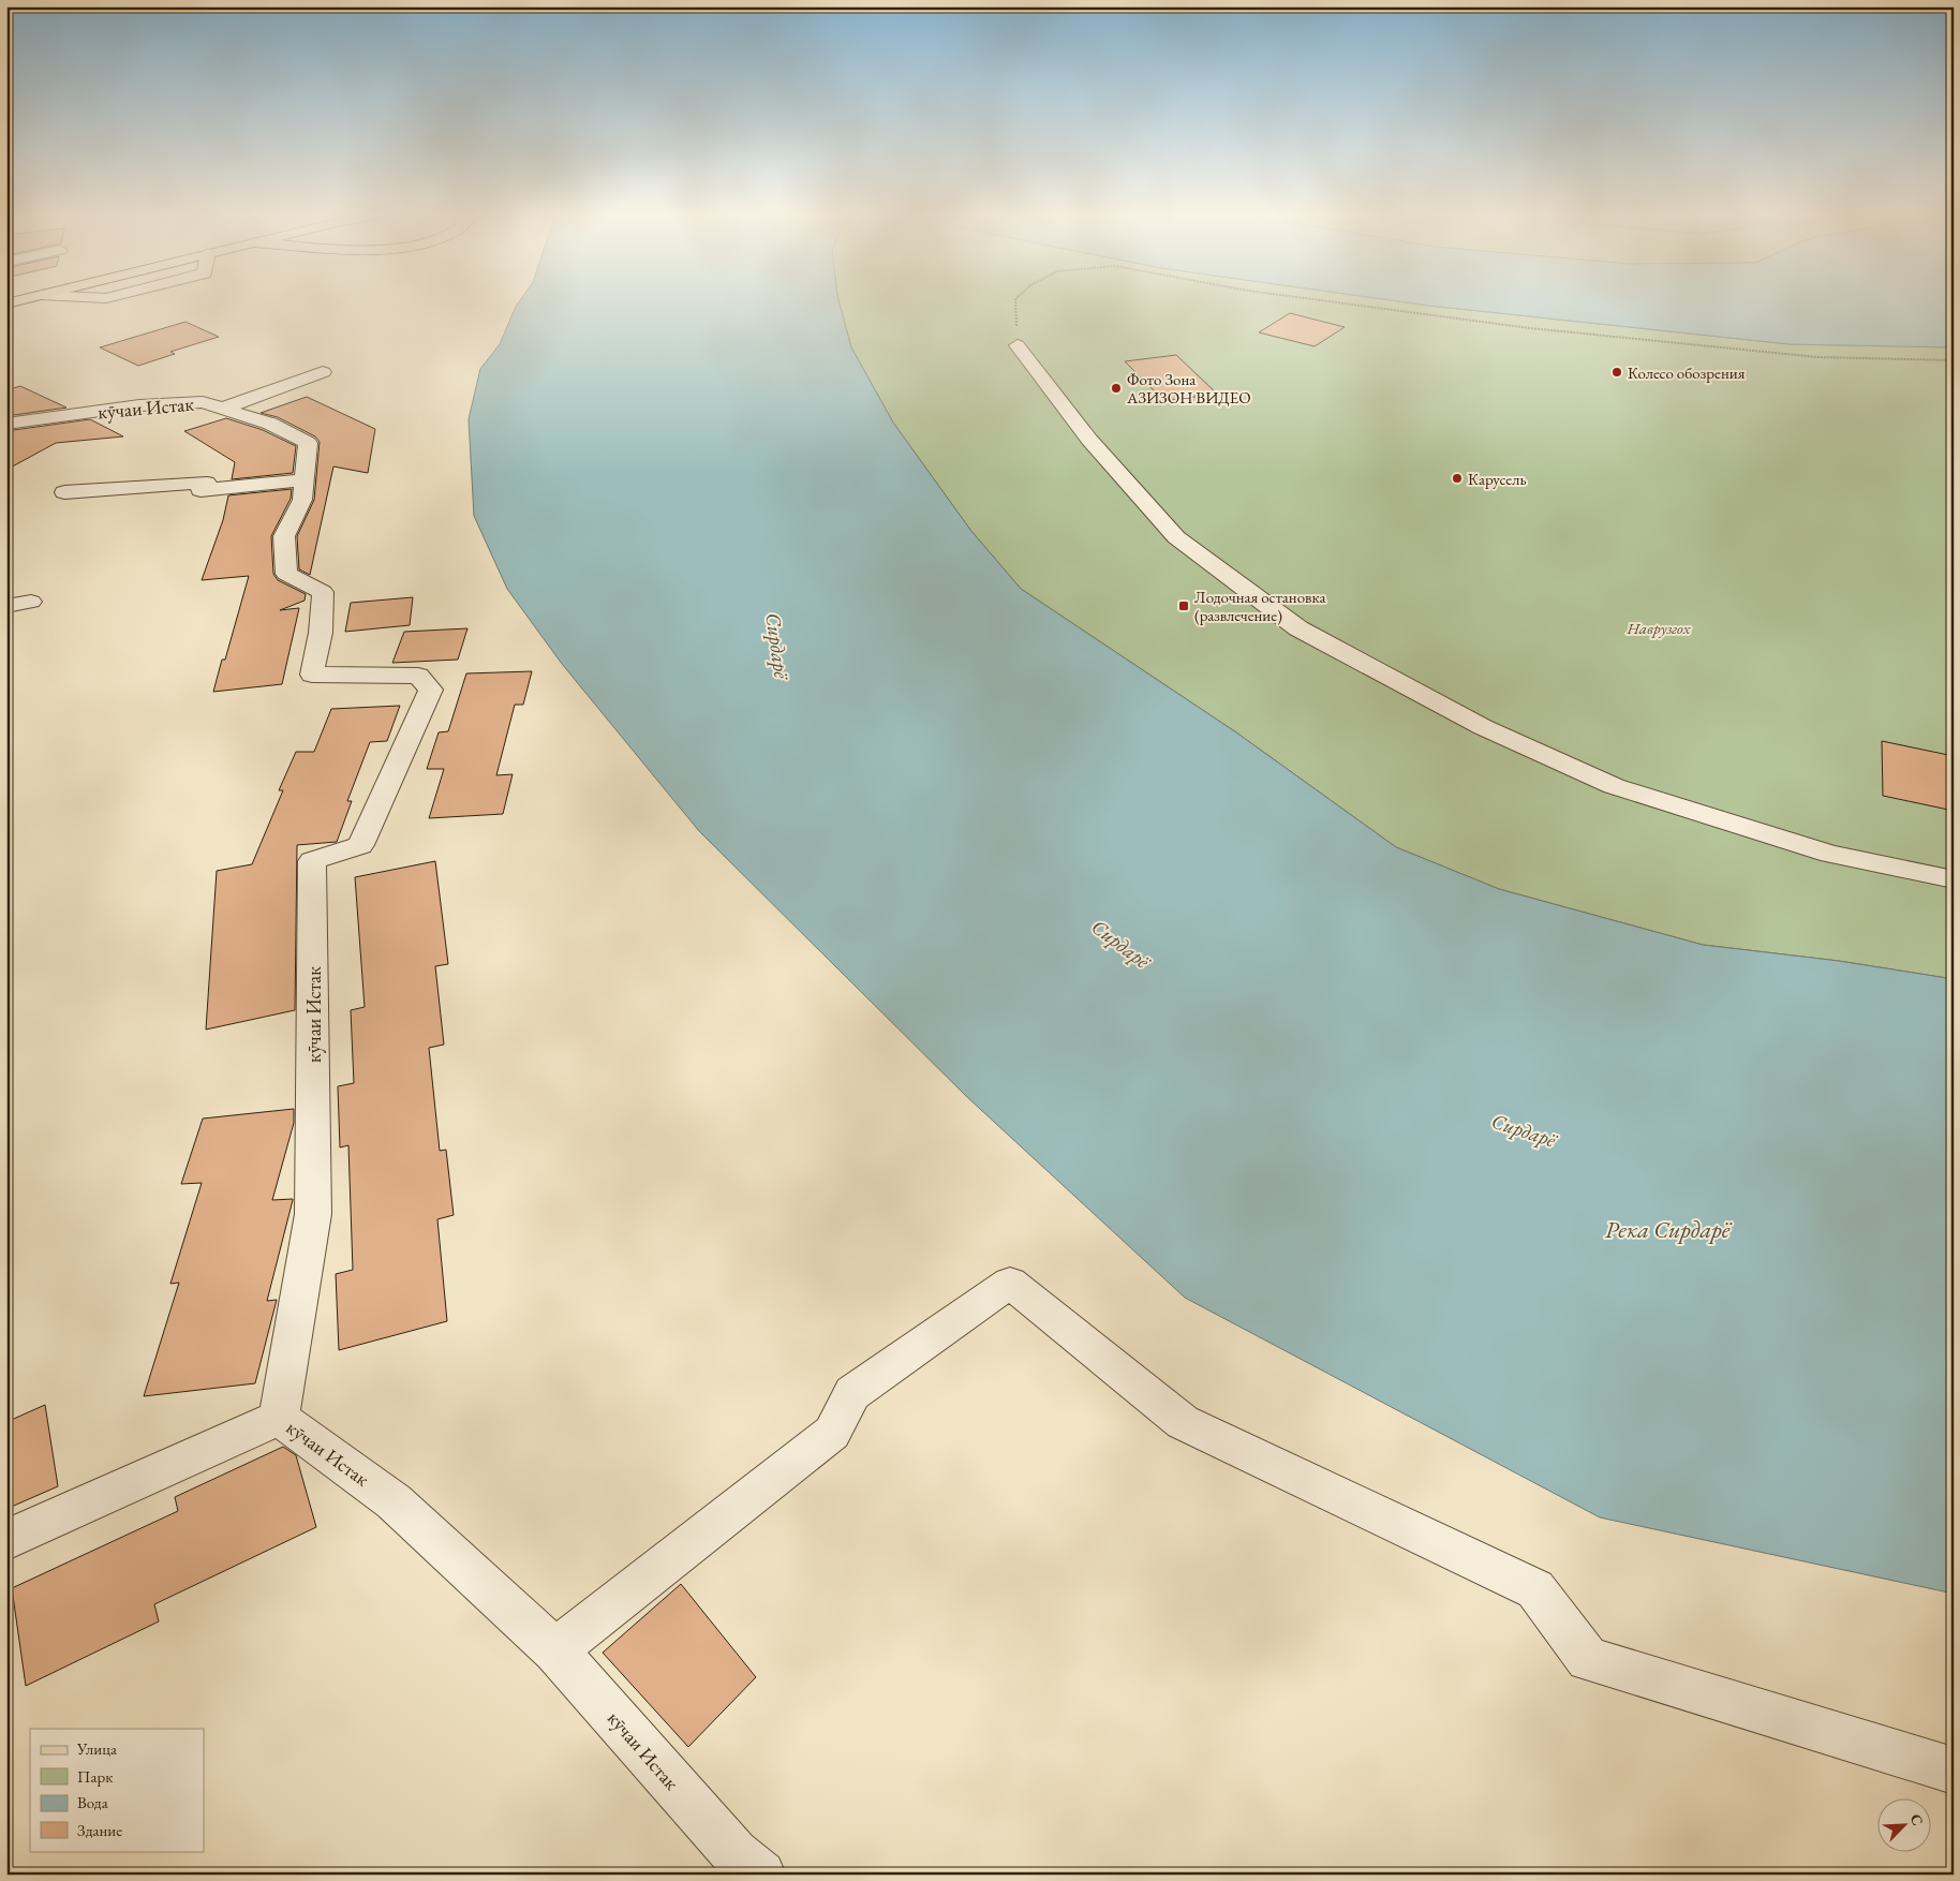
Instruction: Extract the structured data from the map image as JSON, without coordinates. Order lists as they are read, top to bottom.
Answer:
{
  "streets": {
    "street": ["кӯчаи Истак"]
  },
  "water": ["Сирдарё", "Река Сирдарё"],
  "parks": ["Наврузгох"],
  "places": {
    "other": ["Колесо обозрения", "Фото Зона АЗИЗОН ВИДЕО", "Карусель"],
    "transit": ["Лодочная остановка (развлечение)"]
  },
  "legend": [
    "Улица",
    "Парк",
    "Вода",
    "Здание"
  ],
  "north": "top right"
}
